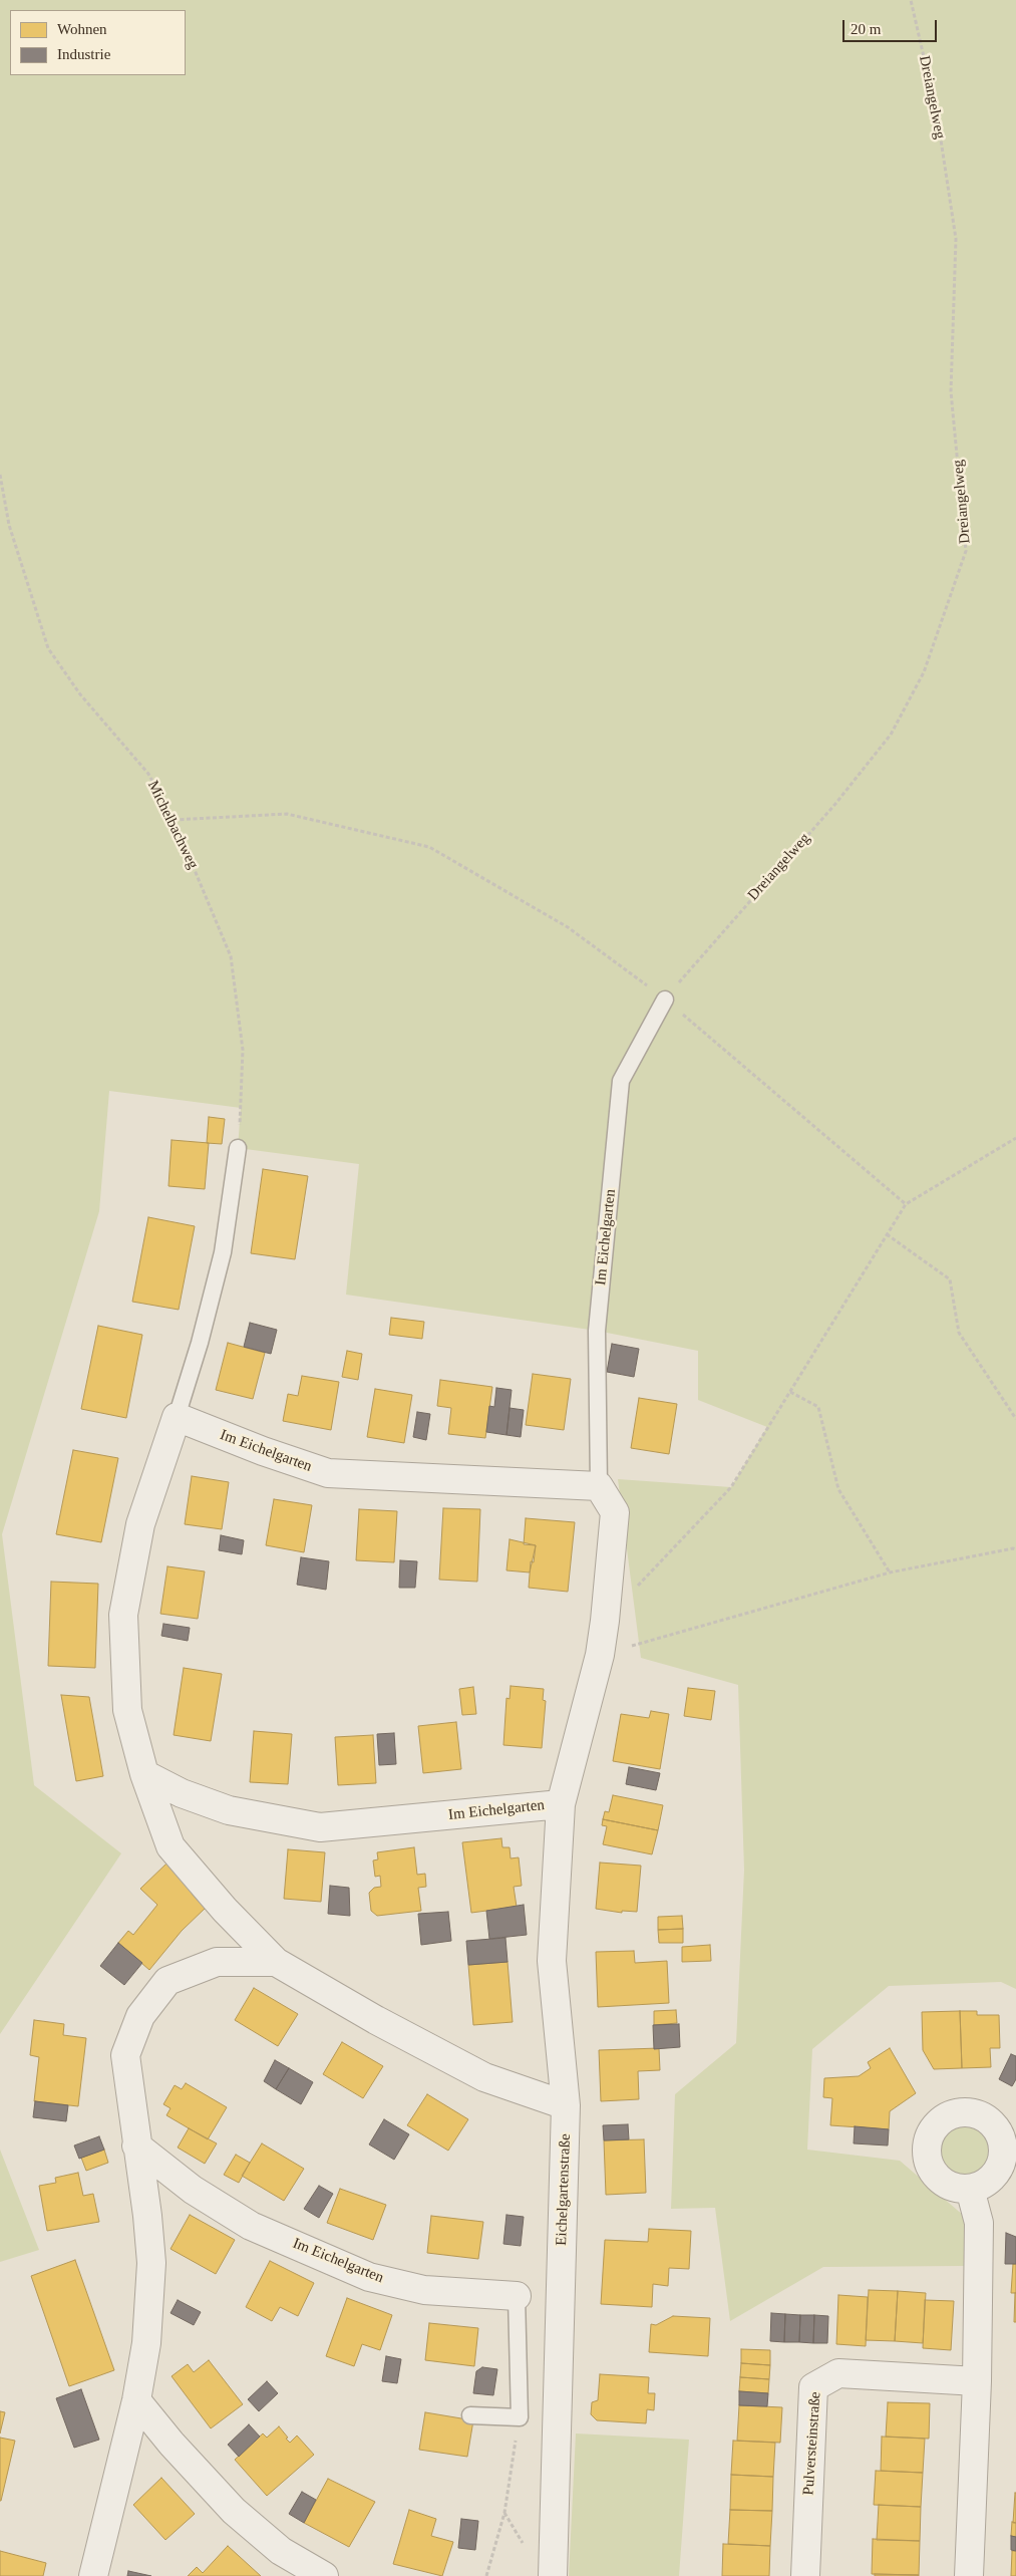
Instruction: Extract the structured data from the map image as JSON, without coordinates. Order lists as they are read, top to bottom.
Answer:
{
  "streets": {
    "street": ["Im Eichelgarten", "Eichelgartenstraße", "Pulversteinstraße"],
    "path": ["Dreiangelweg", "Michelbachweg"]
  },
  "crossings": [
    ["Dreiangelweg", "Im Eichelgarten"],
    ["Im Eichelgarten", "Eichelgartenstraße"]
  ],
  "legend": ["Wohnen", "Industrie"],
  "scale_bar": "20 m"
}
